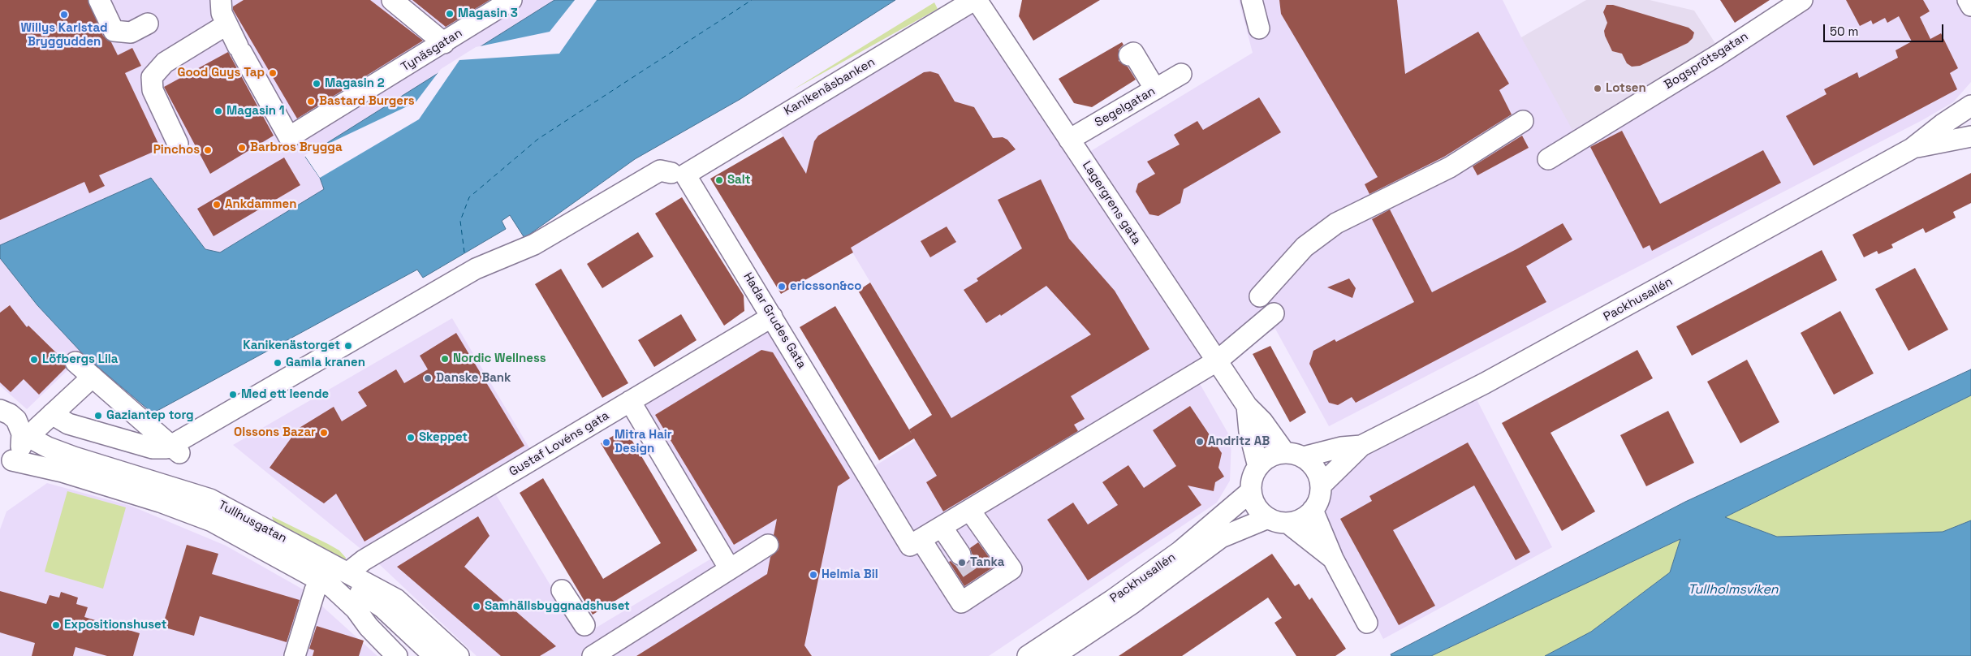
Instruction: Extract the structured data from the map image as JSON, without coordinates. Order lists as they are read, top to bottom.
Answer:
{
  "streets": {
    "street": [
      "Tynäsgatan",
      "Bogsprötsgatan",
      "Kanikenäsbanken",
      "Segelgatan",
      "Lagergrens gata",
      "Packhusallén",
      "Hadar Grudes Gata",
      "Gustaf Lovéns gata",
      "Tullhusgatan"
    ]
  },
  "crossings": [
    ["Kanikenäsbanken", "Lagergrens gata"],
    ["Kanikenäsbanken", "Hadar Grudes Gata"],
    ["Segelgatan", "Lagergrens gata"],
    ["Lagergrens gata", "Packhusallén"],
    ["Hadar Grudes Gata", "Gustaf Lovéns gata"],
    ["Gustaf Lovéns gata", "Tullhusgatan"]
  ],
  "water": ["Tullholmsviken"],
  "places": [
    "Magasin 3",
    "Willys Karlstad Bryggudden",
    "Good Guys Tap",
    "Magasin 2",
    "Lotsen",
    "Bastard Burgers",
    "Magasin 1",
    "Barbros Brygga",
    "Pinchos",
    "Salt",
    "Ankdammen",
    "ericsson&co",
    "Kanikenästorget",
    "Nordic Wellness",
    "Löfbergs Lila",
    "Gamla kranen",
    "Danske Bank",
    "Med ett leende",
    "Gaziantep torg",
    "Olssons Bazar",
    "Skeppet",
    "Andritz AB",
    "Mitra Hair Design",
    "Tanka",
    "Helmia Bil",
    "Samhällsbyggnadshuset",
    "Expositionshuset"
  ],
  "scale_bar": "50 m"
}
